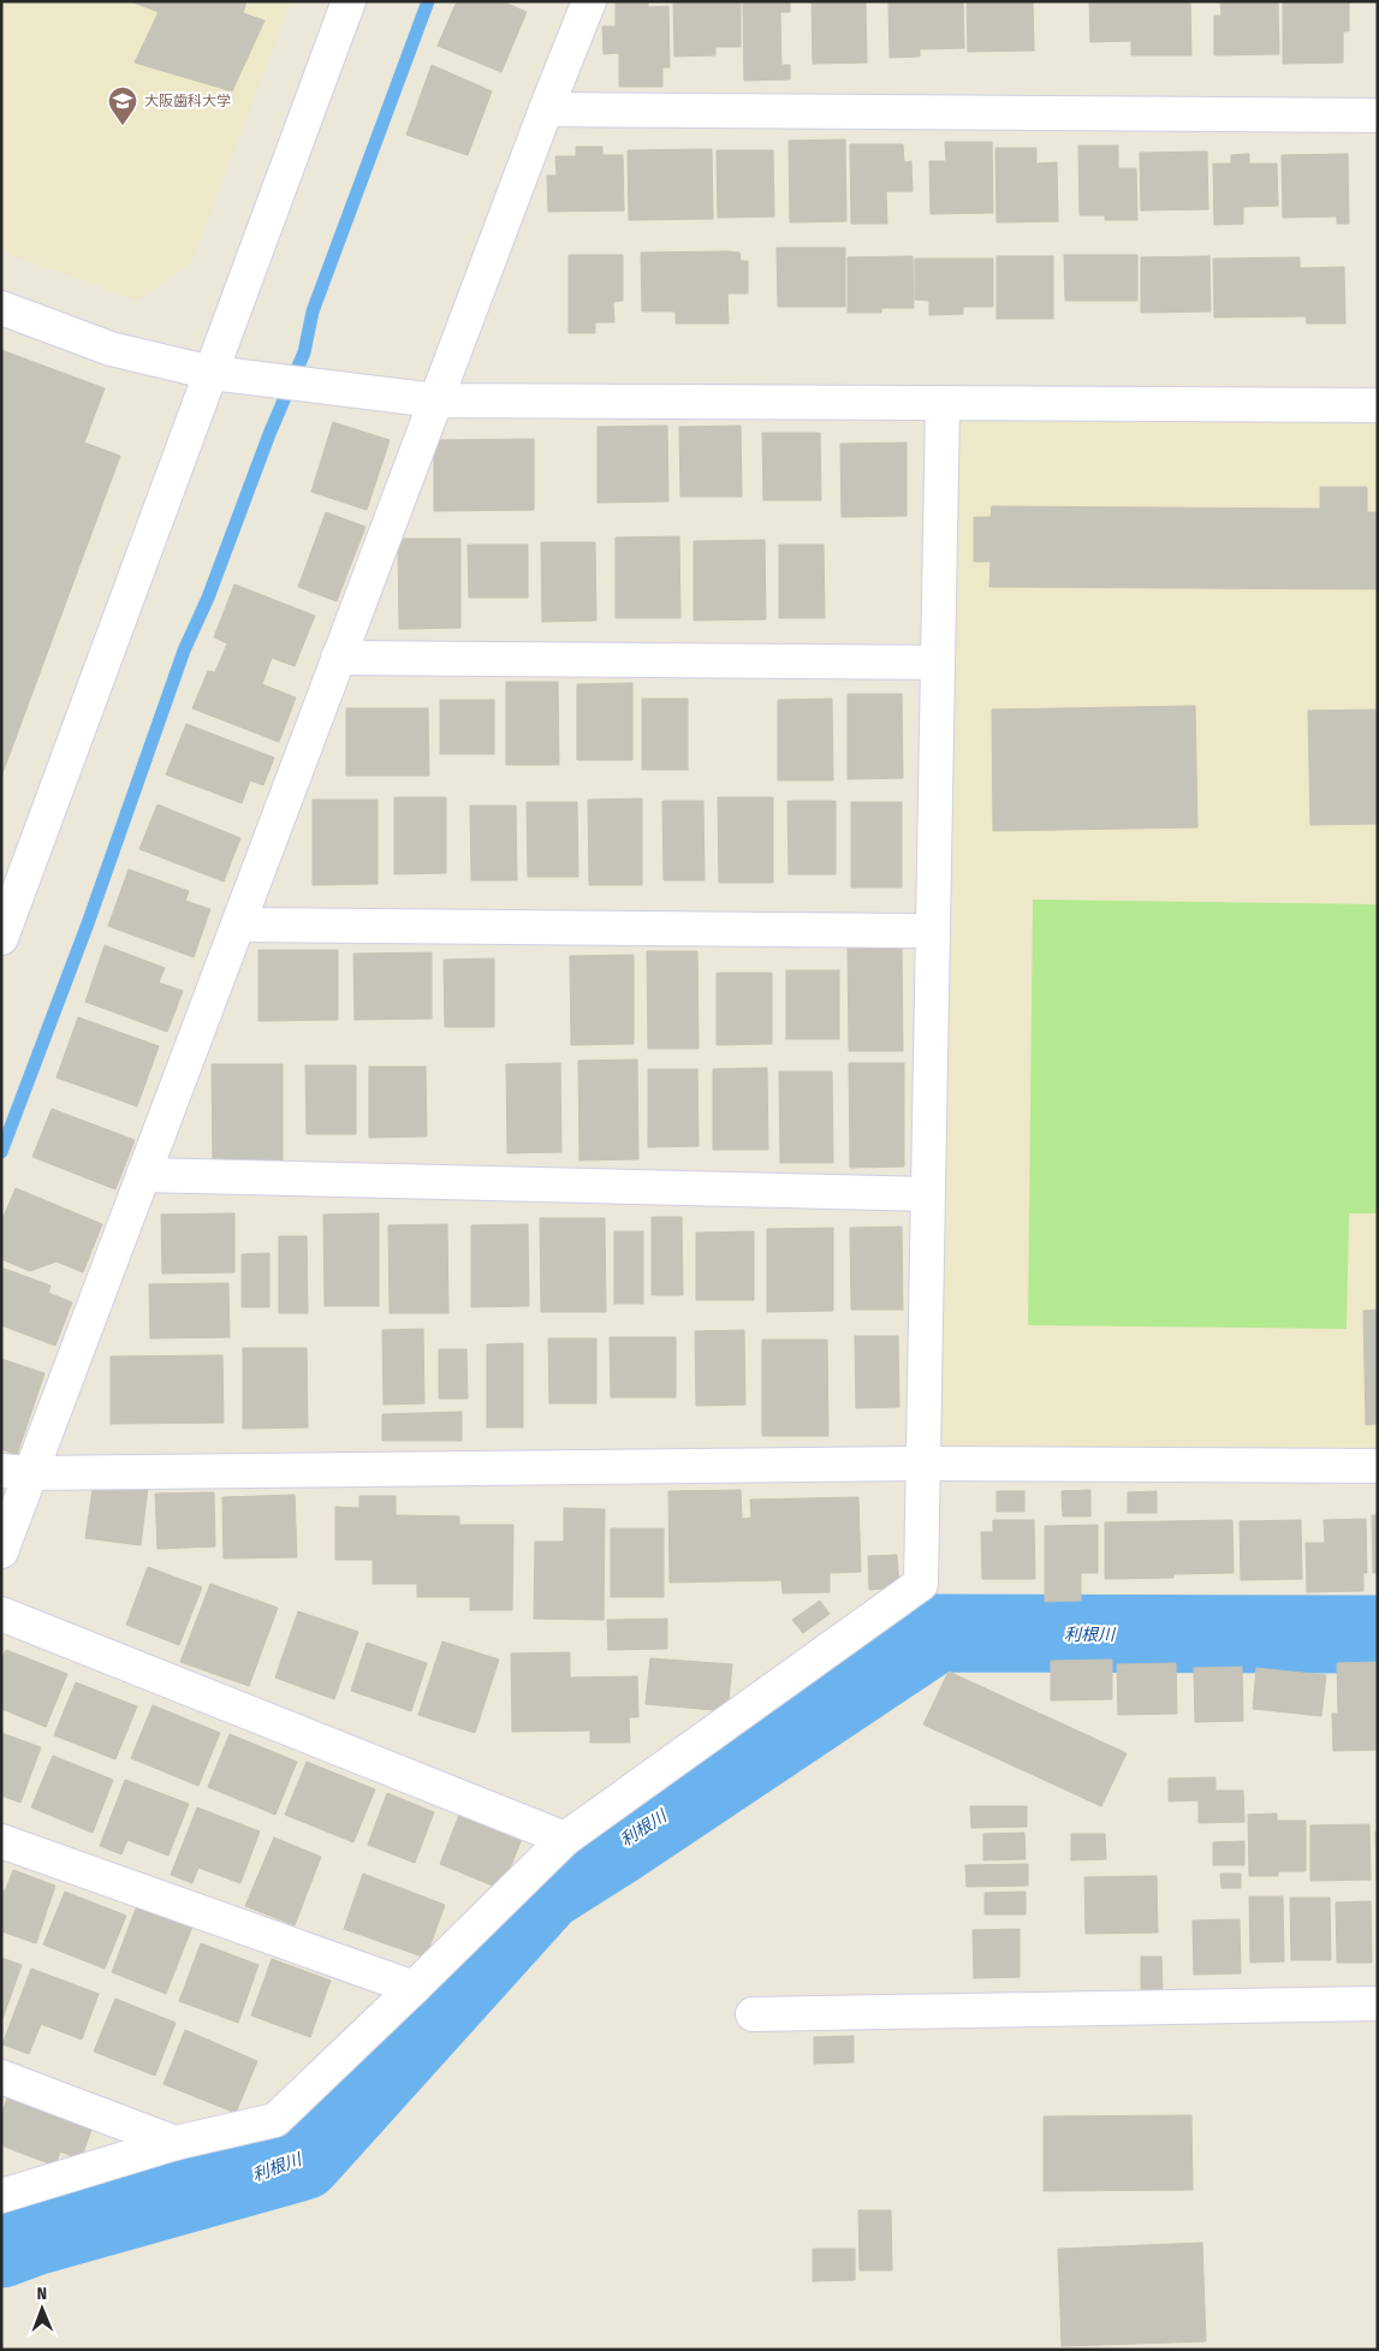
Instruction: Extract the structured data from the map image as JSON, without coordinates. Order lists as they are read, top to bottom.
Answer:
{
  "water": ["利根川"],
  "places": {
    "school or university": ["大阪歯科大学"]
  },
  "north": "top"
}
